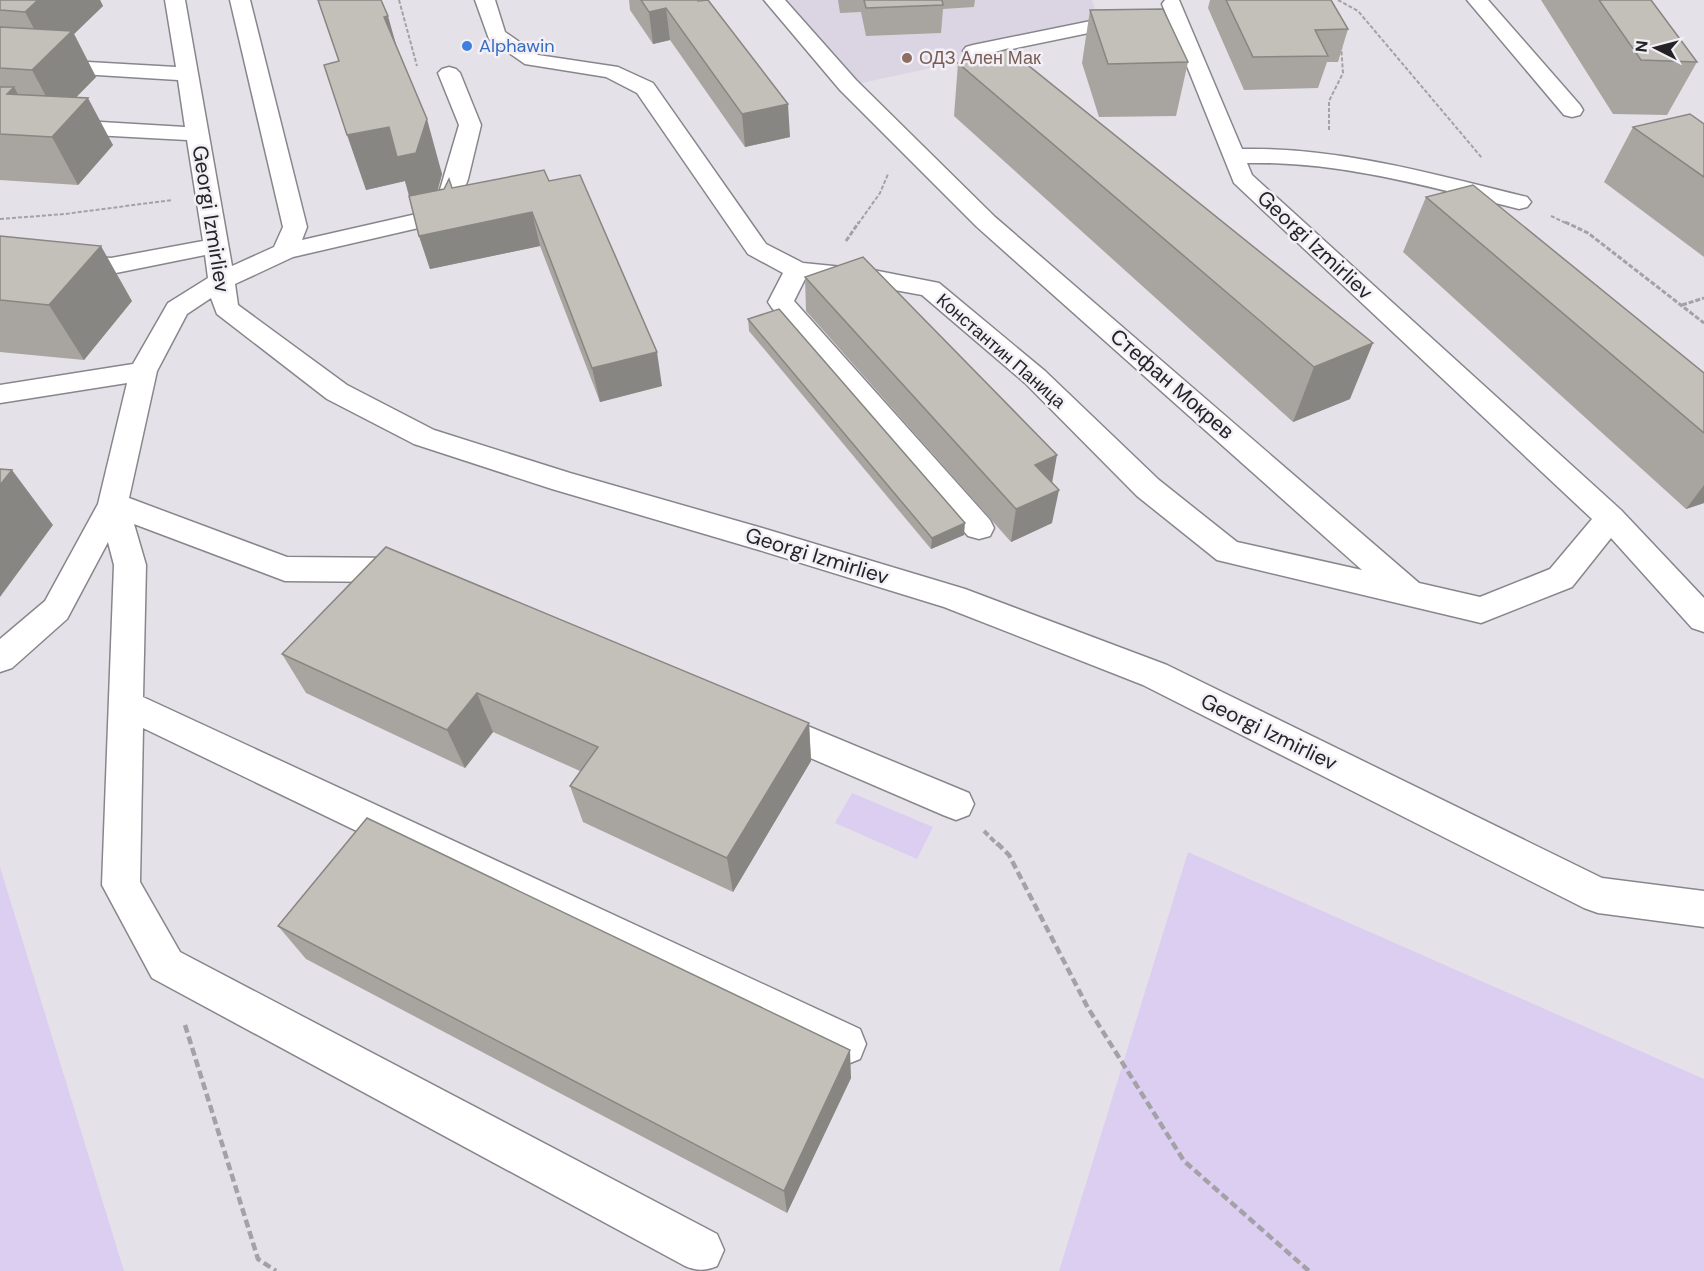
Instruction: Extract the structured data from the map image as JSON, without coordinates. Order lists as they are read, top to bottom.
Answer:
{
  "streets": {
    "street": ["Georgi Izmirliev", "Константин Паница", "Стефан Мокрев"]
  },
  "crossings": [
    ["Georgi Izmirliev", "Стефан Мокрев"],
    ["Константин Паница", "Стефан Мокрев"]
  ],
  "places": ["Alphawin", "ОДЗ Ален Мак"],
  "north": "left"
}
